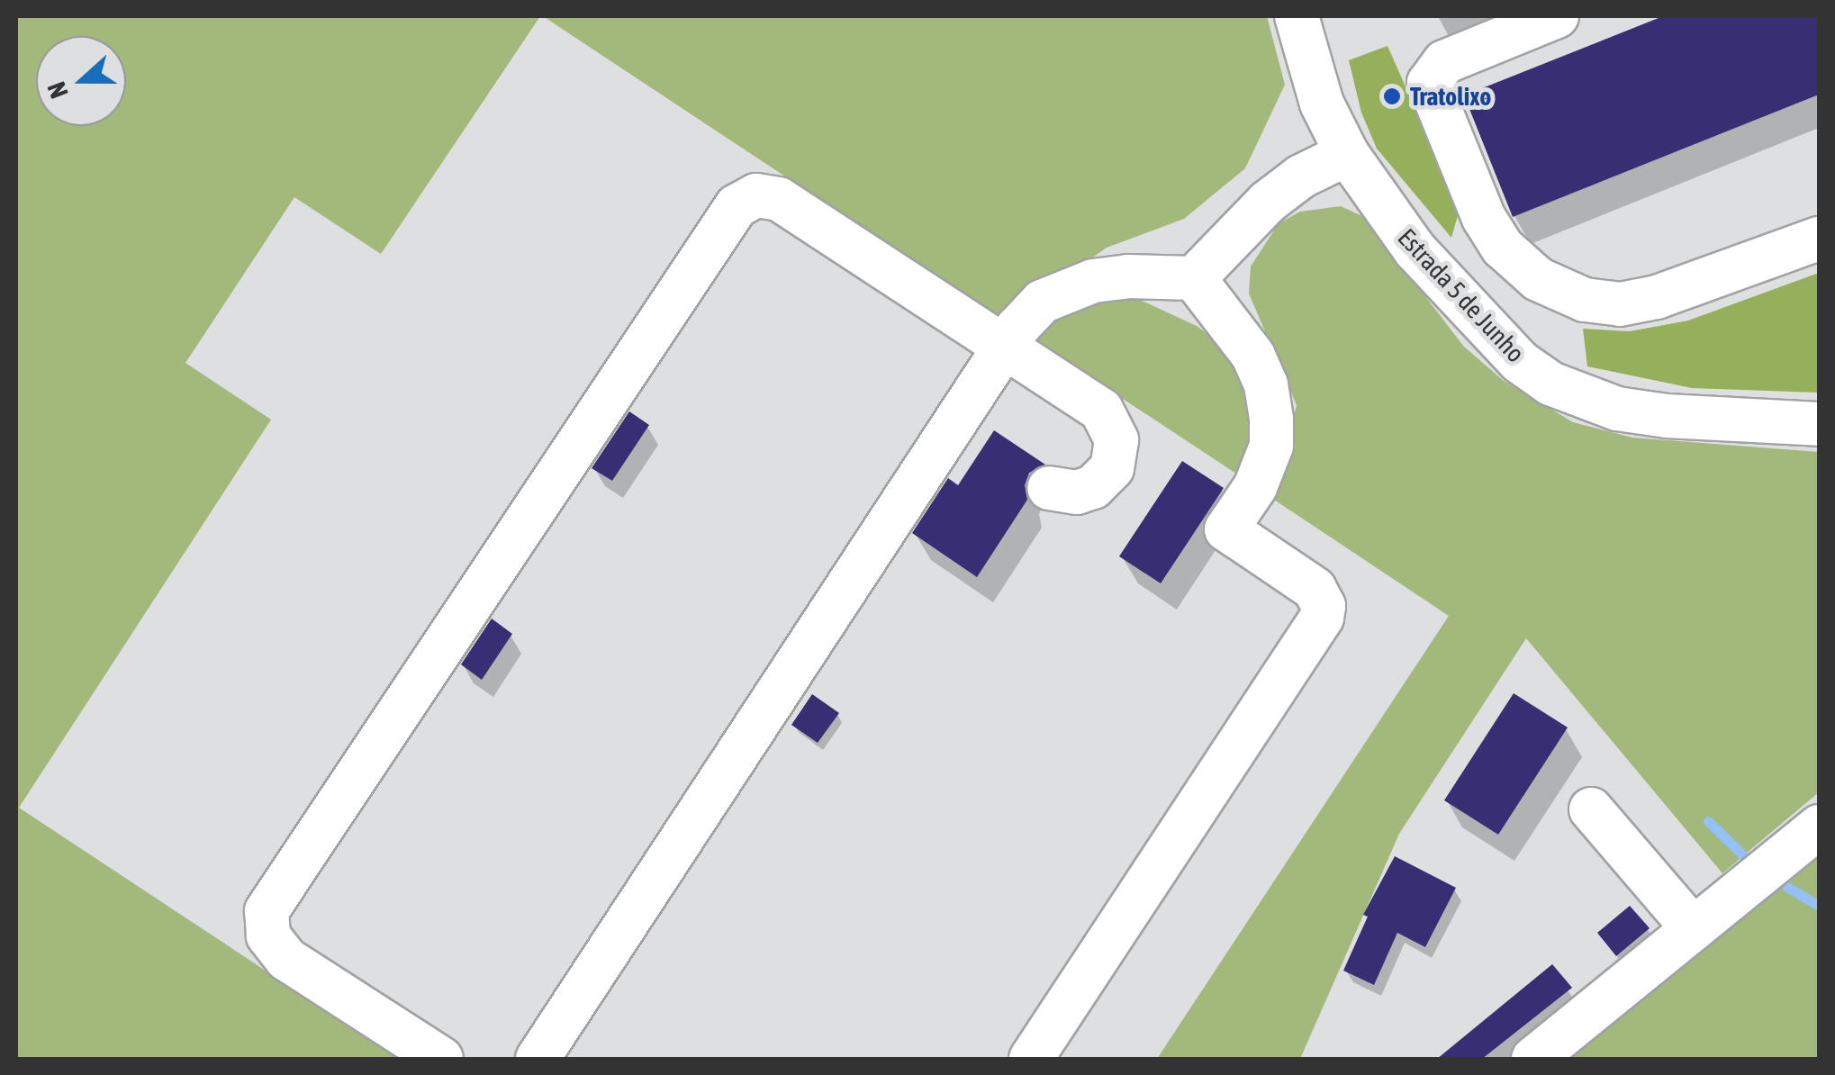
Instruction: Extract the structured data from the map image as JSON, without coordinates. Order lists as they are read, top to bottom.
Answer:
{
  "streets": {
    "street": ["Estrada 5 de Junho"]
  },
  "places": ["Tratolixo"],
  "north": "left"
}
